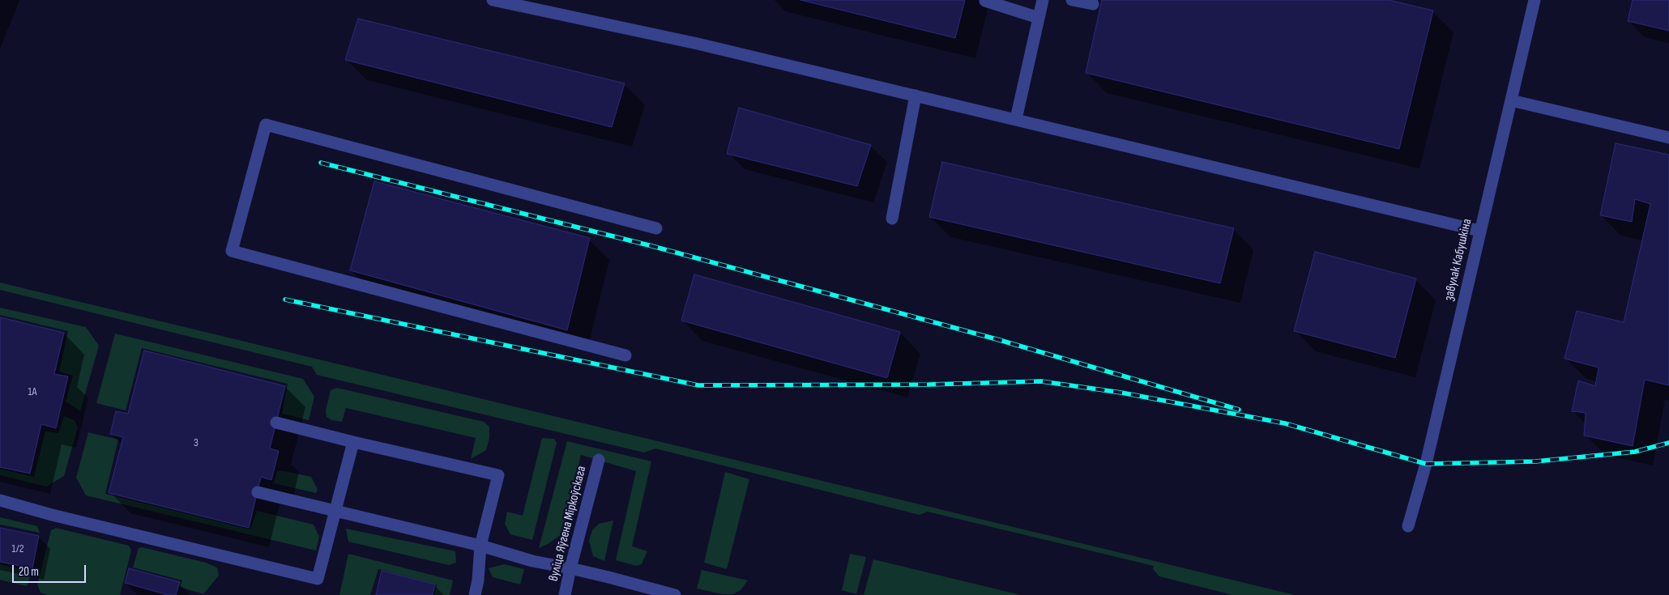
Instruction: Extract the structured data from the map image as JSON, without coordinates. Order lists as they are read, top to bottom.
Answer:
{
  "streets": {
    "street": ["завулак Кабушкіна", "вуліца Яўгена Міркоўскага"]
  },
  "house_numbers": ["1А", "3", "1/2"],
  "scale_bar": "20 m"
}
